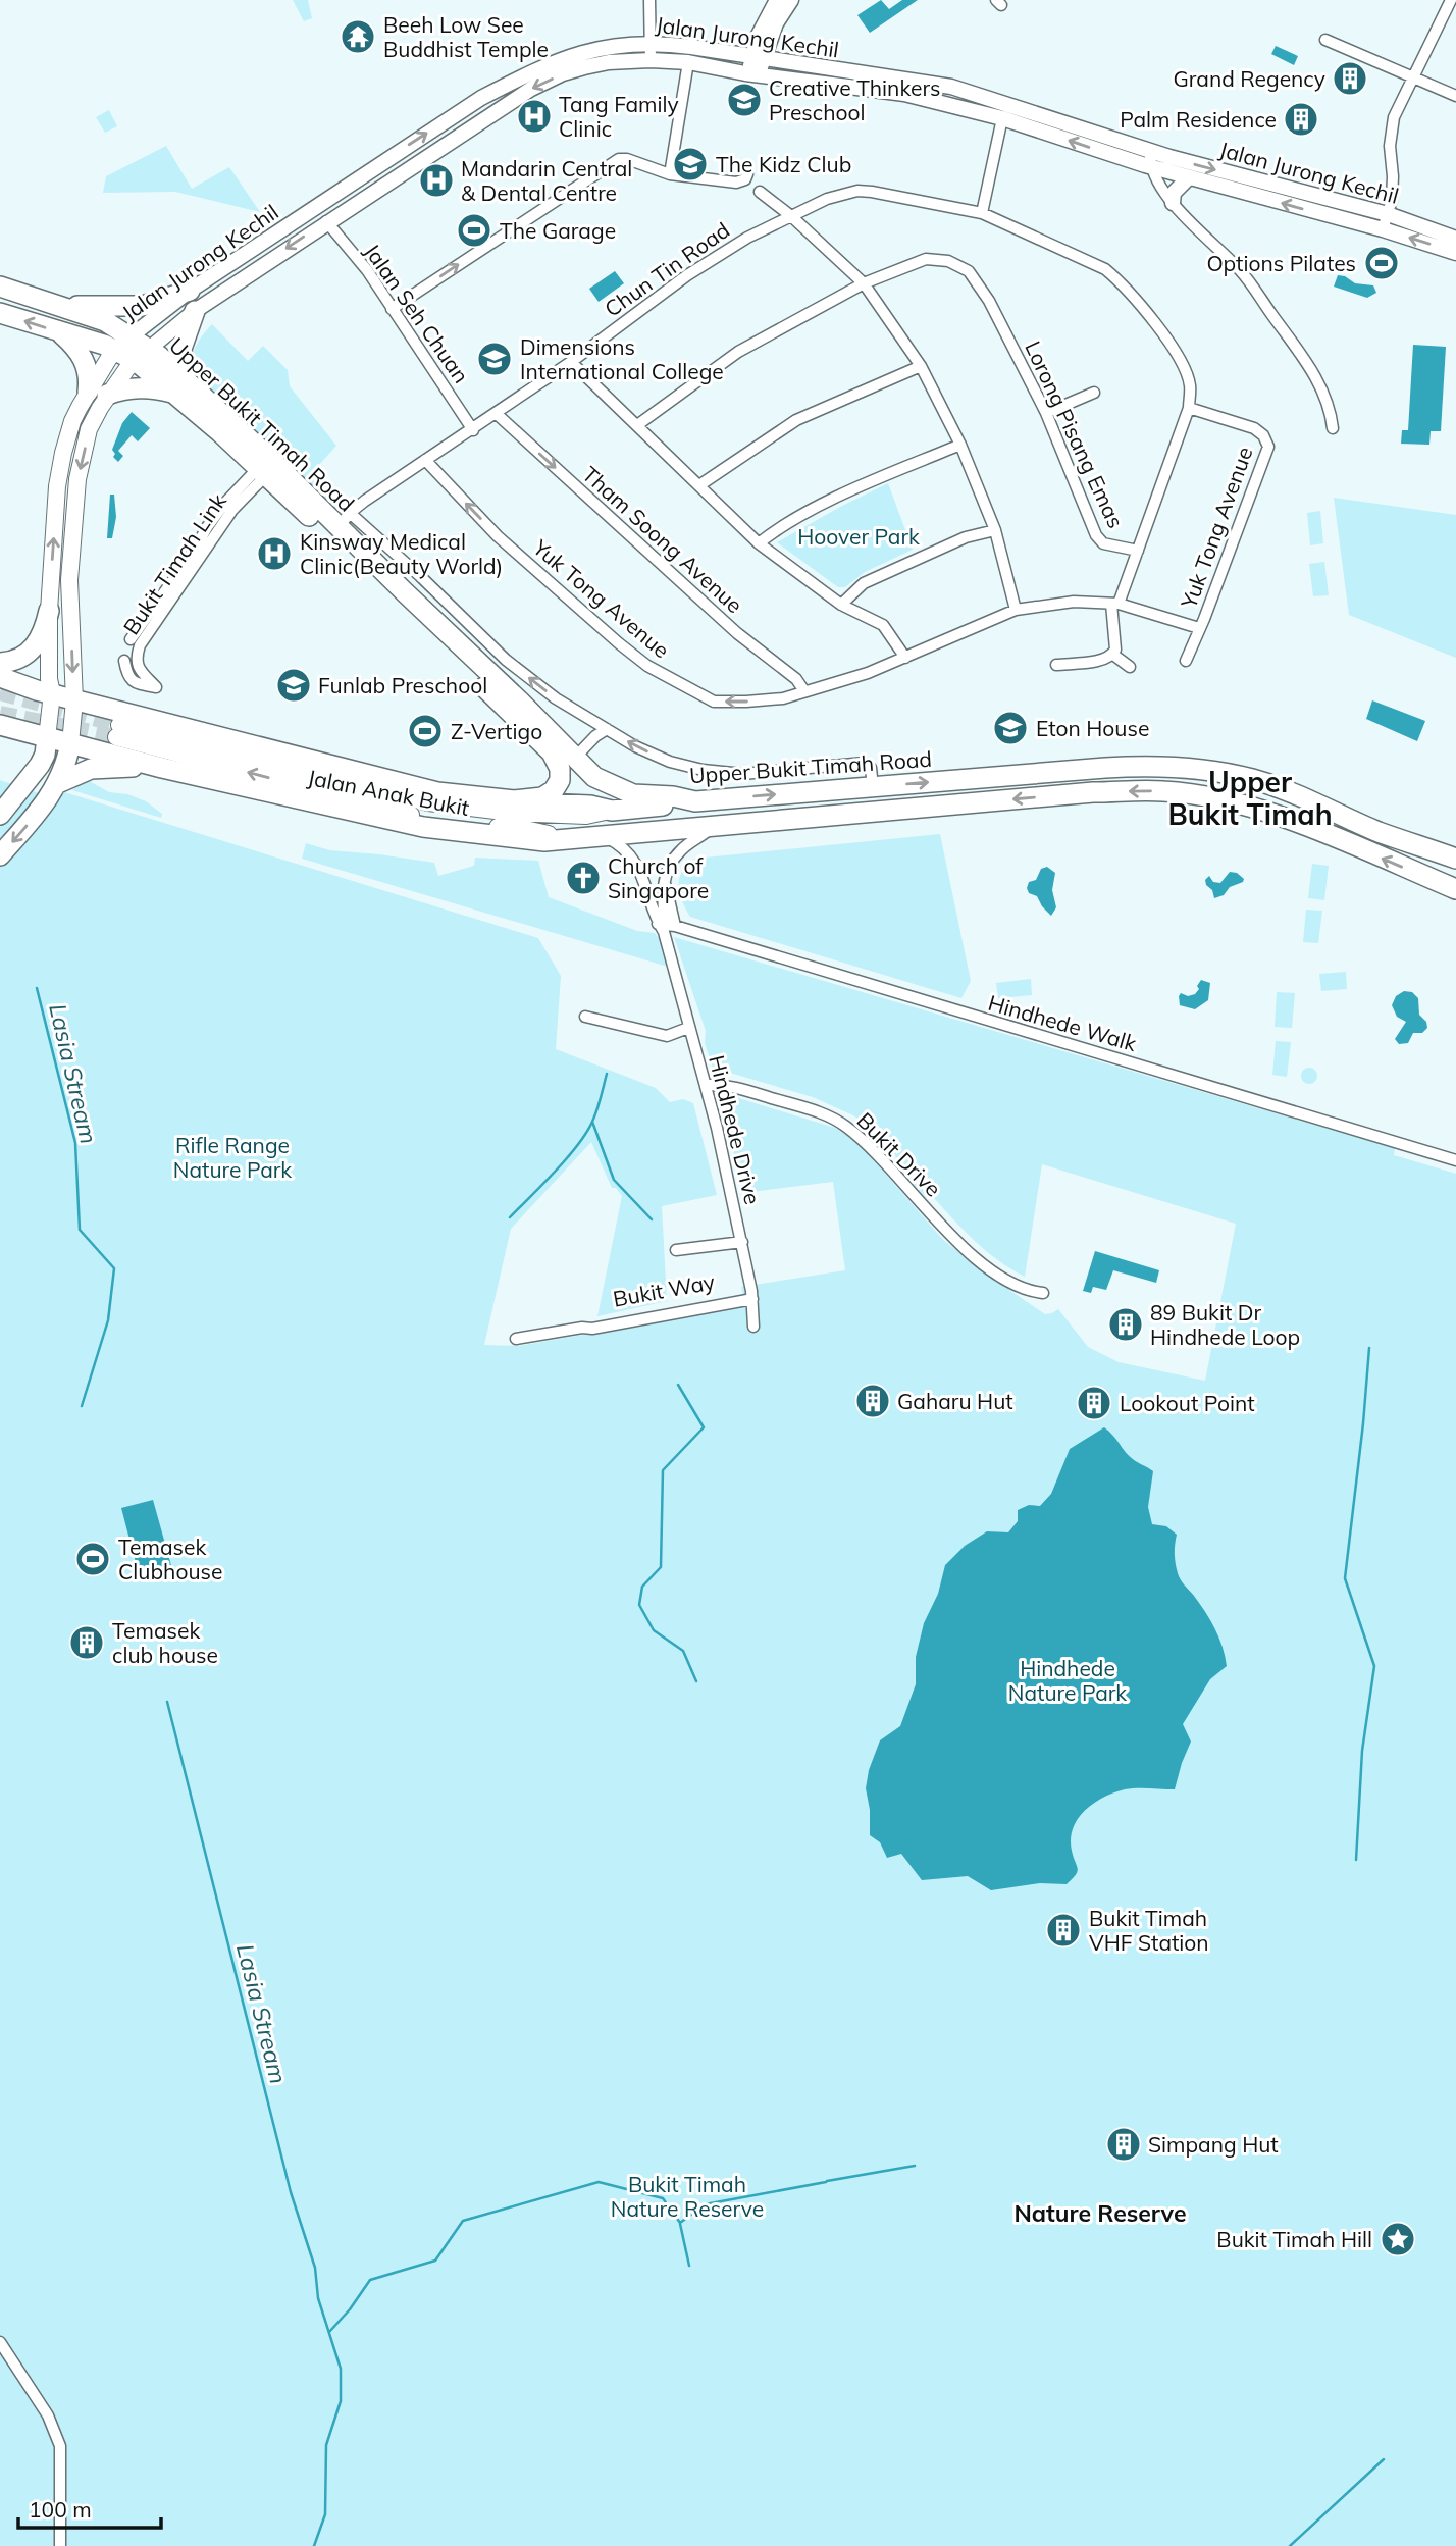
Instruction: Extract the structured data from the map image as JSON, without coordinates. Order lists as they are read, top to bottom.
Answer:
{
  "streets": {
    "highway": ["Upper Bukit Timah Road", "Jalan Anak Bukit"],
    "main road": ["Jalan Jurong Kechil"],
    "street": [
      "Chun Tin Road",
      "Jalan Seh Chuan",
      "Lorong Pisang Emas",
      "Yuk Tong Avenue",
      "Tham Soong Avenue",
      "Bukit Timah Link",
      "Hindhede Walk",
      "Hindhede Drive",
      "Bukit Drive",
      "Bukit Way"
    ]
  },
  "crossings": [
    ["Jalan Jurong Kechil", "Jalan Seh Chuan"],
    ["Jalan Jurong Kechil", "Upper Bukit Timah Road"],
    ["Jalan Jurong Kechil", "Jalan Anak Bukit"],
    ["Chun Tin Road", "Jalan Seh Chuan"],
    ["Chun Tin Road", "Upper Bukit Timah Road"],
    ["Chun Tin Road", "Lorong Pisang Emas"],
    ["Chun Tin Road", "Yuk Tong Avenue"],
    ["Chun Tin Road", "Tham Soong Avenue"],
    ["Upper Bukit Timah Road", "Bukit Timah Link"],
    ["Upper Bukit Timah Road", "Jalan Anak Bukit"],
    ["Yuk Tong Avenue", "Tham Soong Avenue"],
    ["Hindhede Walk", "Hindhede Drive"],
    ["Hindhede Drive", "Bukit Drive"],
    ["Hindhede Drive", "Bukit Way"]
  ],
  "districts": ["Upper Bukit Timah", "Nature Reserve"],
  "water": ["Lasia Stream"],
  "parks": [
    "Hoover Park",
    "Rifle Range Nature Park",
    "Hindhede Nature Park",
    "Bukit Timah Nature Reserve"
  ],
  "places": {
    "temple": ["Beeh Low See Buddhist Temple"],
    "building": [
      "Grand Regency",
      "Palm Residence",
      "89 Bukit Dr Hindhede Loop",
      "Gaharu Hut",
      "Lookout Point",
      "Temasek club house",
      "Bukit Timah VHF Station",
      "Simpang Hut"
    ],
    "school or university": [
      "Creative Thinkers Preschool",
      "The Kidz Club",
      "Dimensions International College",
      "Funlab Preschool",
      "Eton House"
    ],
    "hospital": ["Tang Family Clinic", "Mandarin Central & Dental Centre", "Kinsway Medical Clinic(Beauty World)"],
    "sports": [
      "The Garage",
      "Options Pilates",
      "Z-Vertigo",
      "Temasek Clubhouse"
    ],
    "church": ["Church of Singapore"],
    "place": ["Bukit Timah Hill"]
  },
  "scale_bar": "100 m"
}
